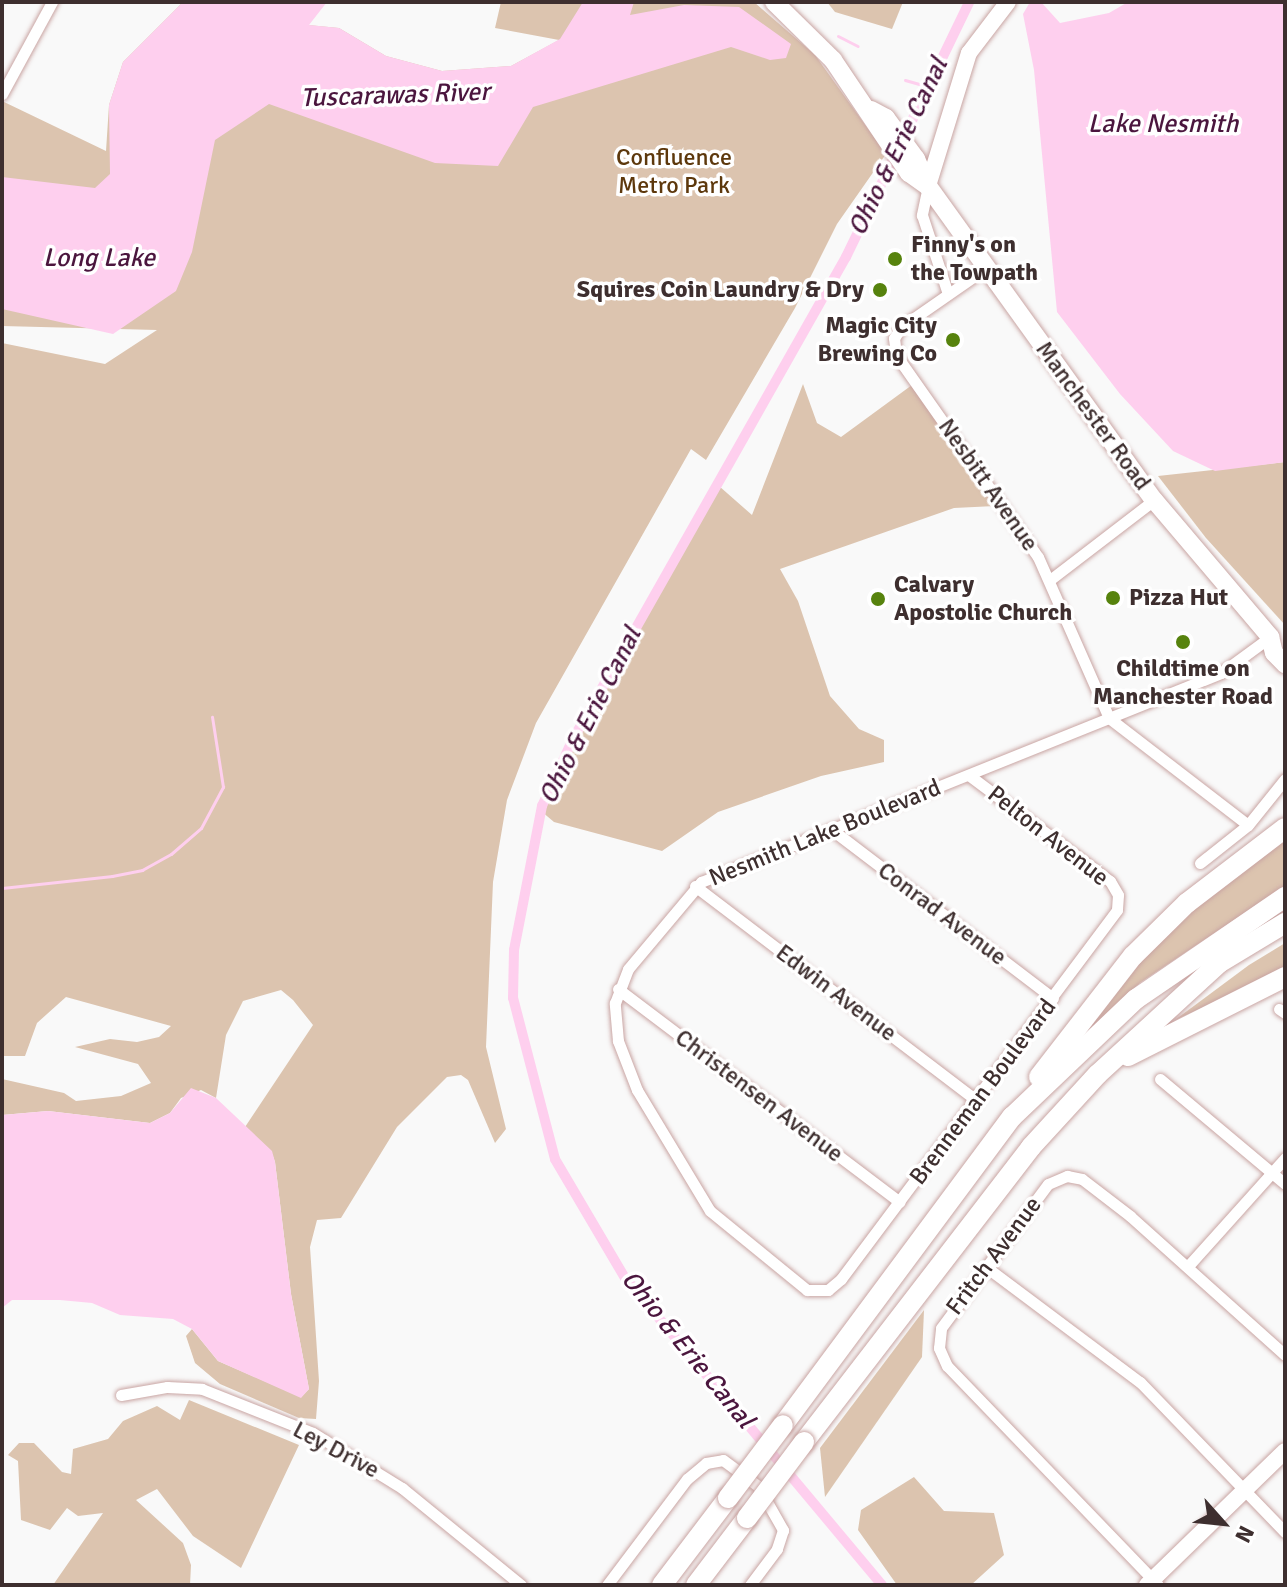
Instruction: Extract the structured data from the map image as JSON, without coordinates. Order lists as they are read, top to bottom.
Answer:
{
  "streets": {
    "main road": ["Manchester Road"],
    "street": [
      "Nesbitt Avenue",
      "Nesmith Lake Boulevard",
      "Pelton Avenue",
      "Conrad Avenue",
      "Edwin Avenue",
      "Brenneman Boulevard",
      "Christensen Avenue",
      "Fritch Avenue",
      "Ley Drive"
    ]
  },
  "crossings": [
    ["Manchester Road", "Nesbitt Avenue"],
    ["Manchester Road", "Nesmith Lake Boulevard"],
    ["Nesbitt Avenue", "Nesmith Lake Boulevard"],
    ["Nesmith Lake Boulevard", "Pelton Avenue"],
    ["Nesmith Lake Boulevard", "Conrad Avenue"],
    ["Nesmith Lake Boulevard", "Edwin Avenue"],
    ["Nesmith Lake Boulevard", "Brenneman Boulevard"],
    ["Nesmith Lake Boulevard", "Christensen Avenue"],
    ["Pelton Avenue", "Brenneman Boulevard"],
    ["Conrad Avenue", "Brenneman Boulevard"],
    ["Edwin Avenue", "Brenneman Boulevard"],
    ["Brenneman Boulevard", "Christensen Avenue"]
  ],
  "water": [
    "Tuscarawas River",
    "Lake Nesmith",
    "Ohio & Erie Canal",
    "Long Lake"
  ],
  "parks": ["Confluence Metro Park"],
  "places": [
    "Finny's on the Towpath",
    "Squires Coin Laundry & Dry",
    "Magic City Brewing Co",
    "Pizza Hut",
    "Calvary Apostolic Church",
    "Childtime on Manchester Road"
  ],
  "north": "bottom right"
}
